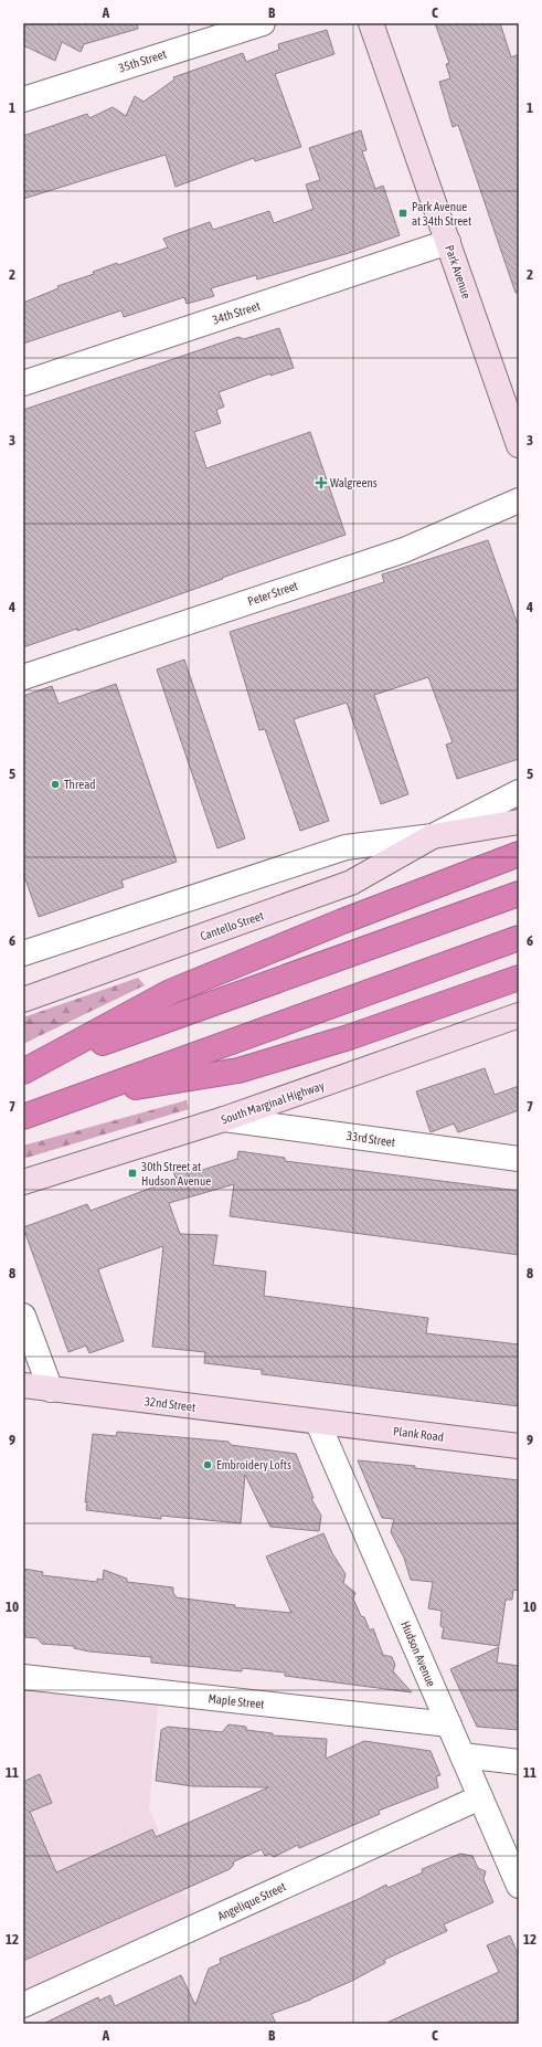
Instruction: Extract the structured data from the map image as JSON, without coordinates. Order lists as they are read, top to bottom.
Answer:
{
  "streets": {
    "main road": [
      "Park Avenue",
      "Cantello Street",
      "South Marginal Highway",
      "32nd Street",
      "Plank Road"
    ],
    "street": [
      "35th Street",
      "34th Street",
      "Peter Street",
      "33rd Street",
      "Hudson Avenue",
      "Maple Street",
      "Angelique Street"
    ]
  },
  "crossings": [
    ["Park Avenue", "34th Street"],
    ["South Marginal Highway", "33rd Street"],
    ["32nd Street", "Plank Road"],
    ["32nd Street", "Hudson Avenue"],
    ["Plank Road", "Hudson Avenue"],
    ["Hudson Avenue", "Maple Street"],
    ["Hudson Avenue", "Angelique Street"]
  ],
  "places": {
    "transit": ["Park Avenue at 34th Street", "30th Street at Hudson Avenue"],
    "health": ["Walgreens"],
    "other": ["Thread", "Embroidery Lofts"]
  },
  "grid": {
    "columns": ["A", "B", "C"],
    "rows": [
      "1",
      "2",
      "3",
      "4",
      "5",
      "6",
      "7",
      "8",
      "9",
      "10",
      "11",
      "12"
    ]
  }
}
